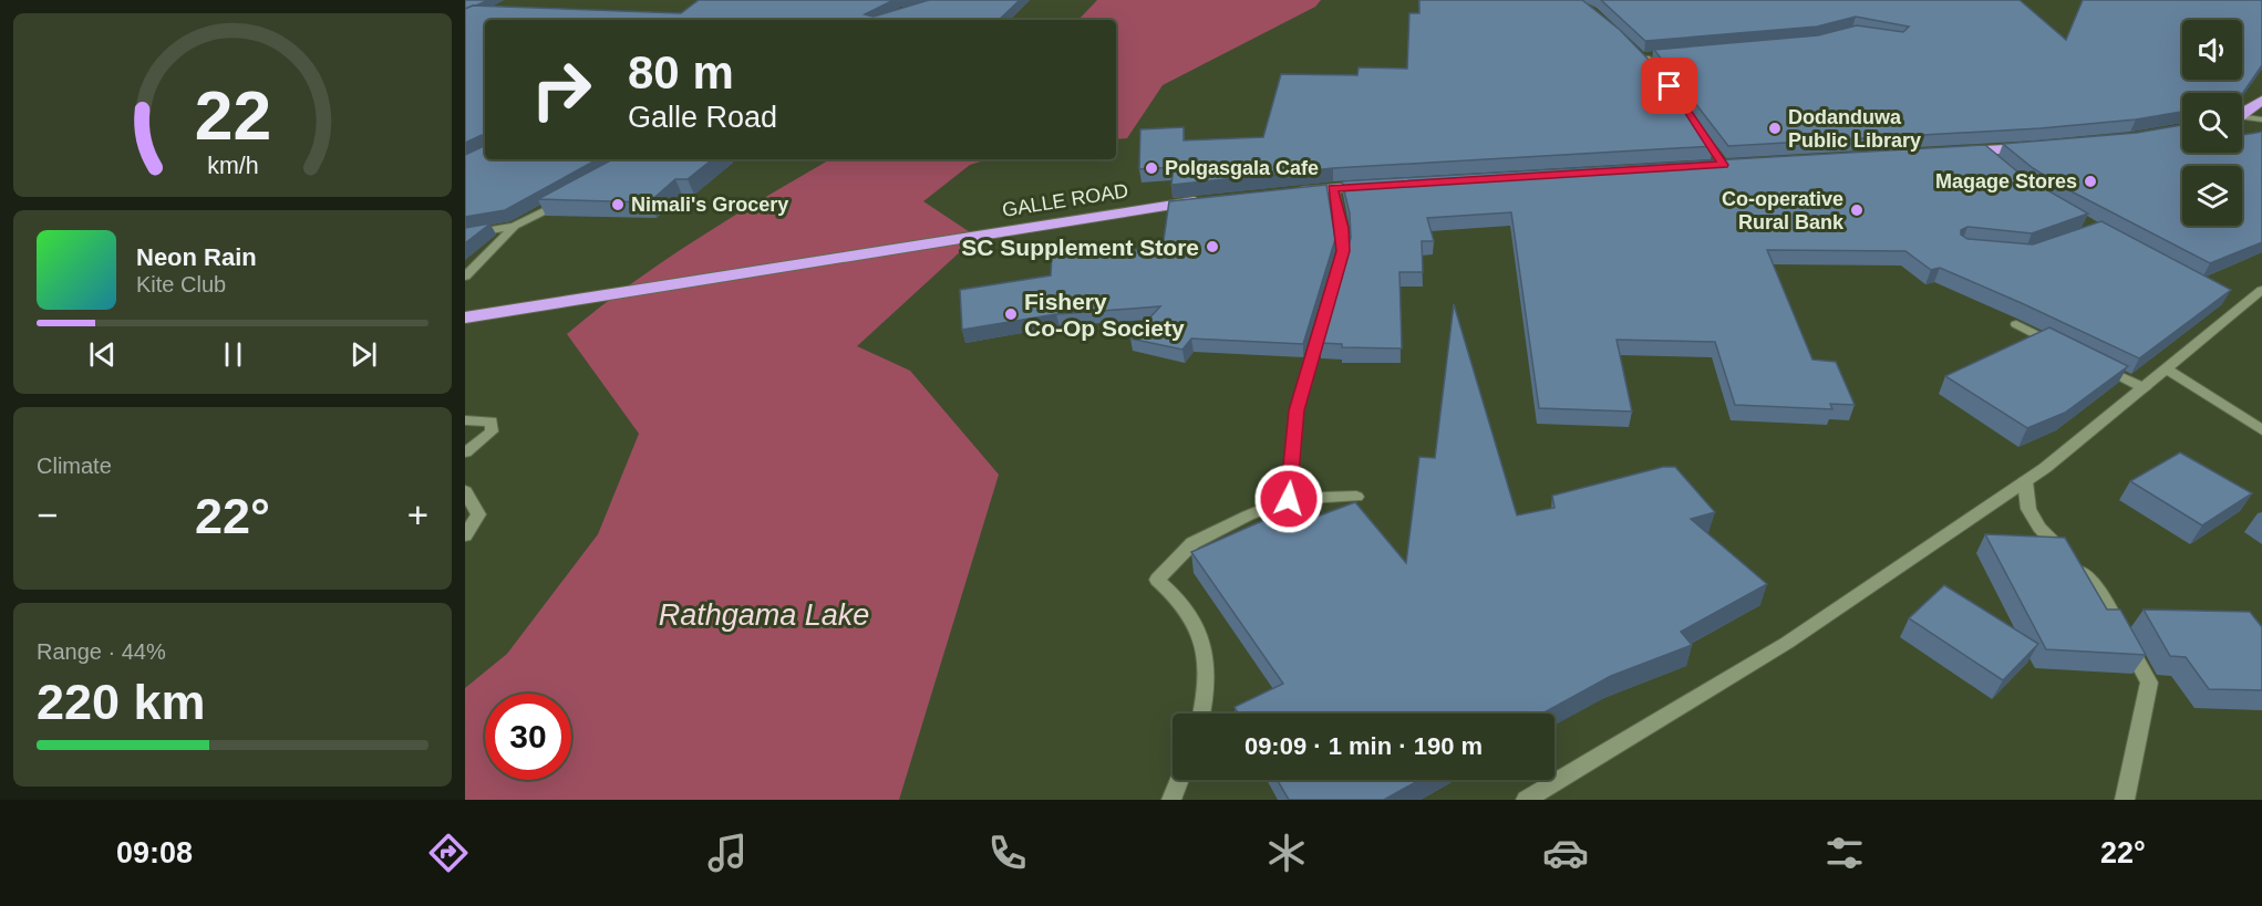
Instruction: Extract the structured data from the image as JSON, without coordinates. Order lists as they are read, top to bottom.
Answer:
{
  "streets": {
    "highway": ["GALLE ROAD"]
  },
  "water": ["Rathgama Lake"],
  "places": [
    "Dodanduwa Public Library",
    "Polgasgala Cafe",
    "Magage Stores",
    "Nimali's Grocery",
    "Co-operative Rural Bank",
    "SC Supplement Store",
    "Fishery Co-Op Society"
  ],
  "page": {
    "turn": ["80 m", "Galle Road"],
    "song": ["Neon Rain", "Kite Club"],
    "tile": [
      "Climate",
      ["Range · 44%", "220 km"]
    ],
    "heat": ["−", "22°", "+"],
    "limit": "30",
    "trip": "09:09 · 1 min · 190 m",
    "tabs": ["09:08", "22°"],
    "gauge": ["22", "km/h"]
  }
}
